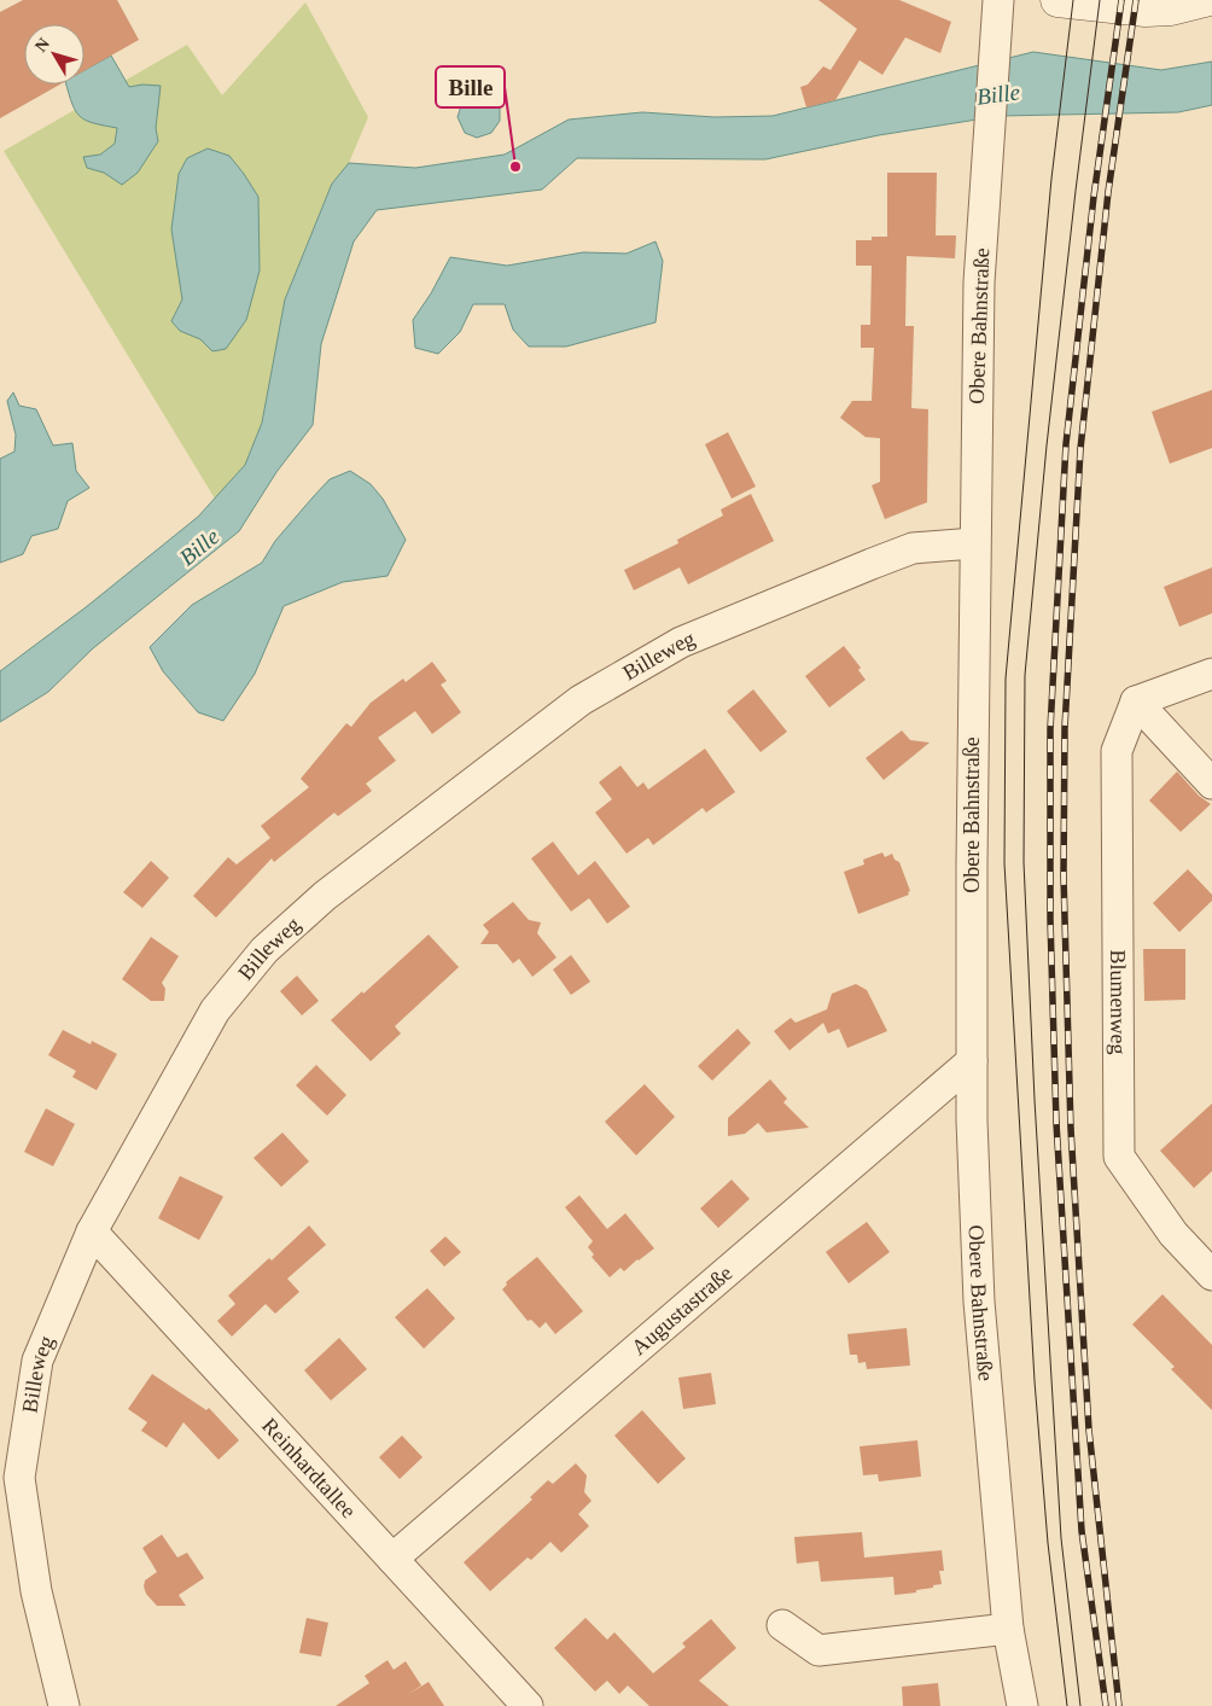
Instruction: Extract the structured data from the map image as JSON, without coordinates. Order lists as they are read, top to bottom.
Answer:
{
  "streets": {
    "street": [
      "Obere Bahnstraße",
      "Billeweg",
      "Blumenweg",
      "Augustastraße",
      "Reinhardtallee"
    ]
  },
  "crossings": [
    ["Obere Bahnstraße", "Billeweg"],
    ["Obere Bahnstraße", "Augustastraße"],
    ["Billeweg", "Reinhardtallee"],
    ["Augustastraße", "Reinhardtallee"]
  ],
  "water": ["Bille"],
  "places": ["Bille"],
  "north": "top left"
}
